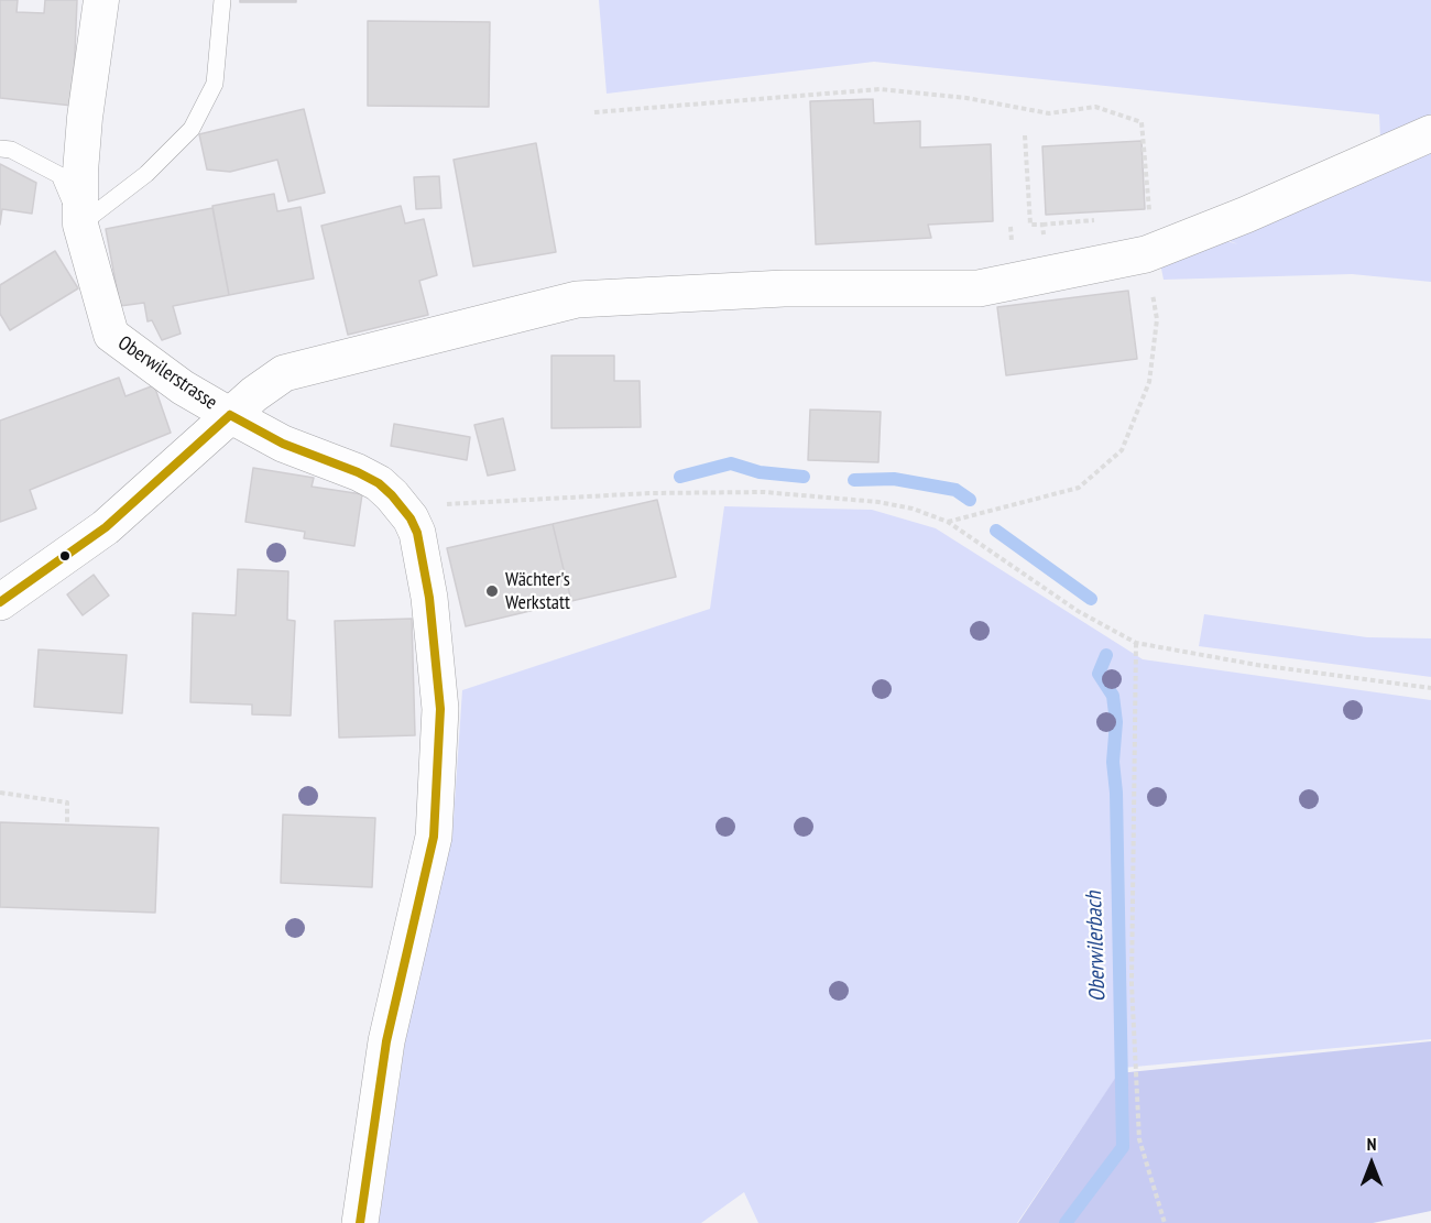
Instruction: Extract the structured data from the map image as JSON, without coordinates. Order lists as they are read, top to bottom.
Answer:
{
  "streets": {
    "street": ["Oberwilerstrasse"]
  },
  "water": ["Oberwilerbach"],
  "places": ["Wächter's Werkstatt"],
  "north": "top"
}
